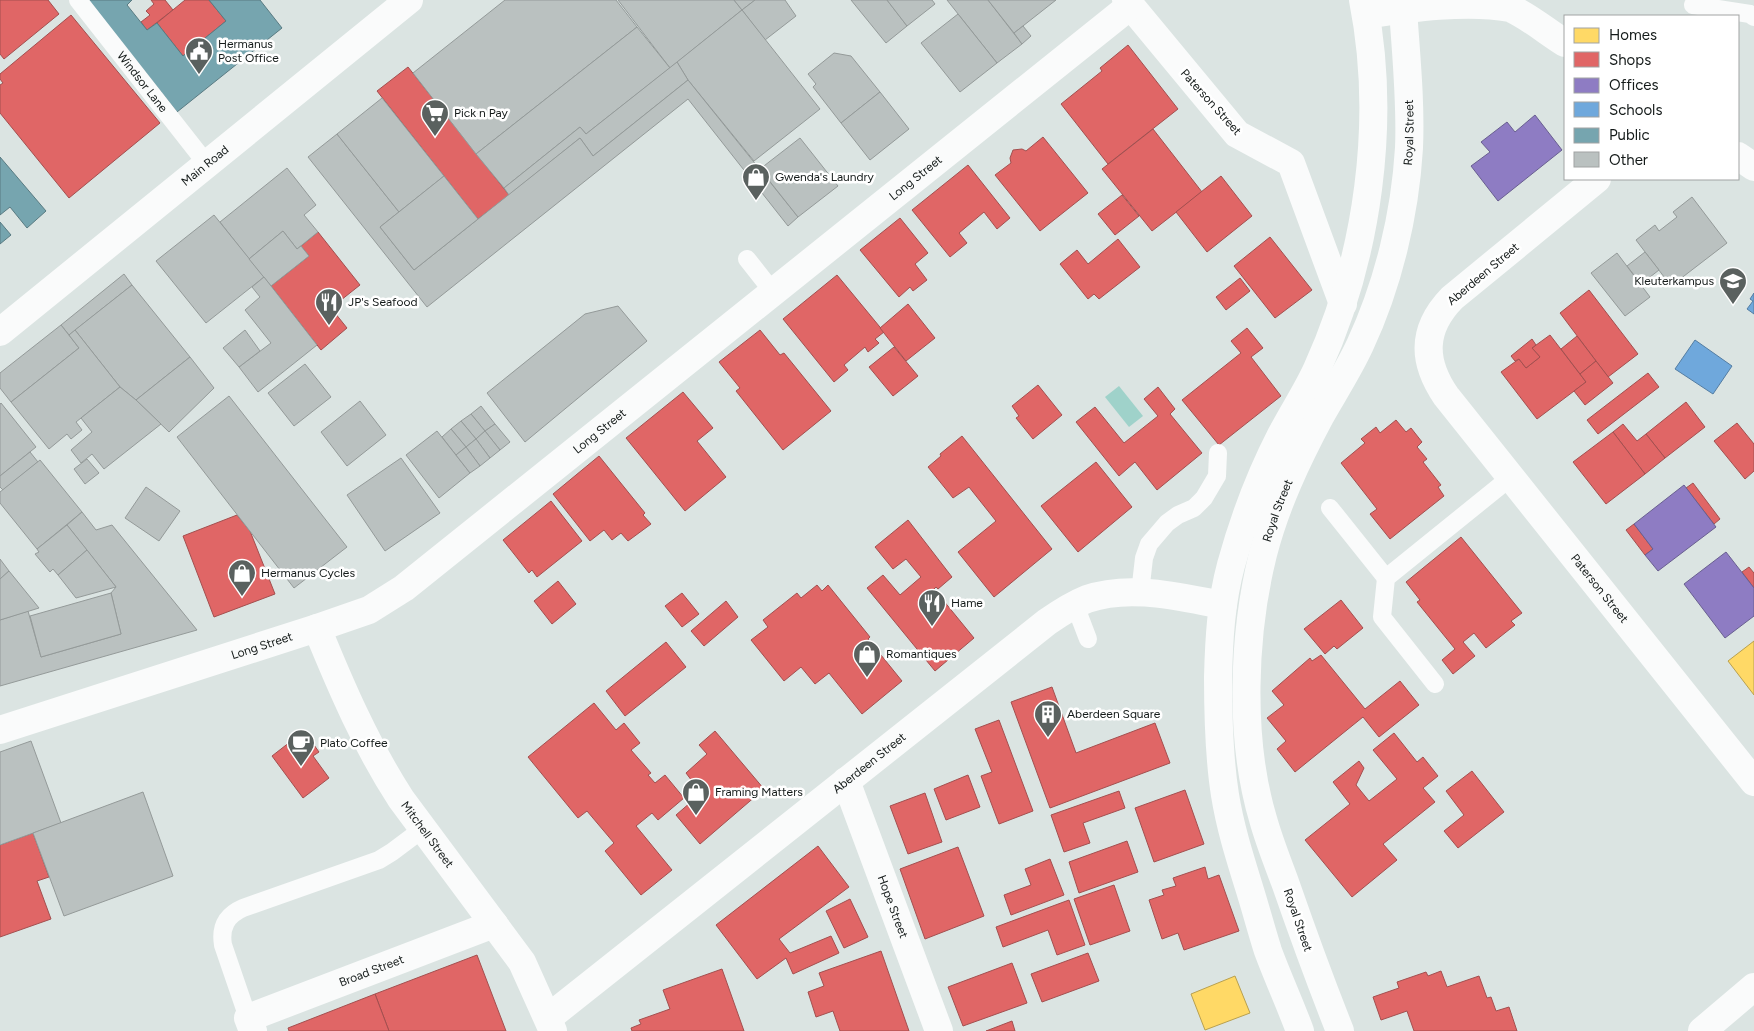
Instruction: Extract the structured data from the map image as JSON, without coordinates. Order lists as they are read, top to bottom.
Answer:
{
  "streets": {
    "street": [
      "Paterson Street",
      "Royal Street",
      "Main Road",
      "Long Street",
      "Aberdeen Street",
      "Mitchell Street",
      "Hope Street",
      "Broad Street"
    ],
    "lane": ["Windsor Lane"]
  },
  "crossings": [
    ["Windsor Lane", "Main Road"],
    ["Paterson Street", "Long Street"],
    ["Paterson Street", "Aberdeen Street"],
    ["Long Street", "Mitchell Street"],
    ["Aberdeen Street", "Mitchell Street"],
    ["Aberdeen Street", "Hope Street"],
    ["Mitchell Street", "Broad Street"]
  ],
  "places": {
    "public building": ["Hermanus Post Office"],
    "supermarket": ["Pick n Pay"],
    "shop": [
      "Gwenda's Laundry",
      "Hermanus Cycles",
      "Romantiques",
      "Framing Matters"
    ],
    "school or university": ["Kleuterkampus"],
    "restaurant": ["JP's Seafood", "Hame"],
    "building": ["Aberdeen Square"],
    "cafe": ["Plato Coffee"]
  },
  "legend": [
    "Homes",
    "Shops",
    "Offices",
    "Schools",
    "Public",
    "Other"
  ]
}
